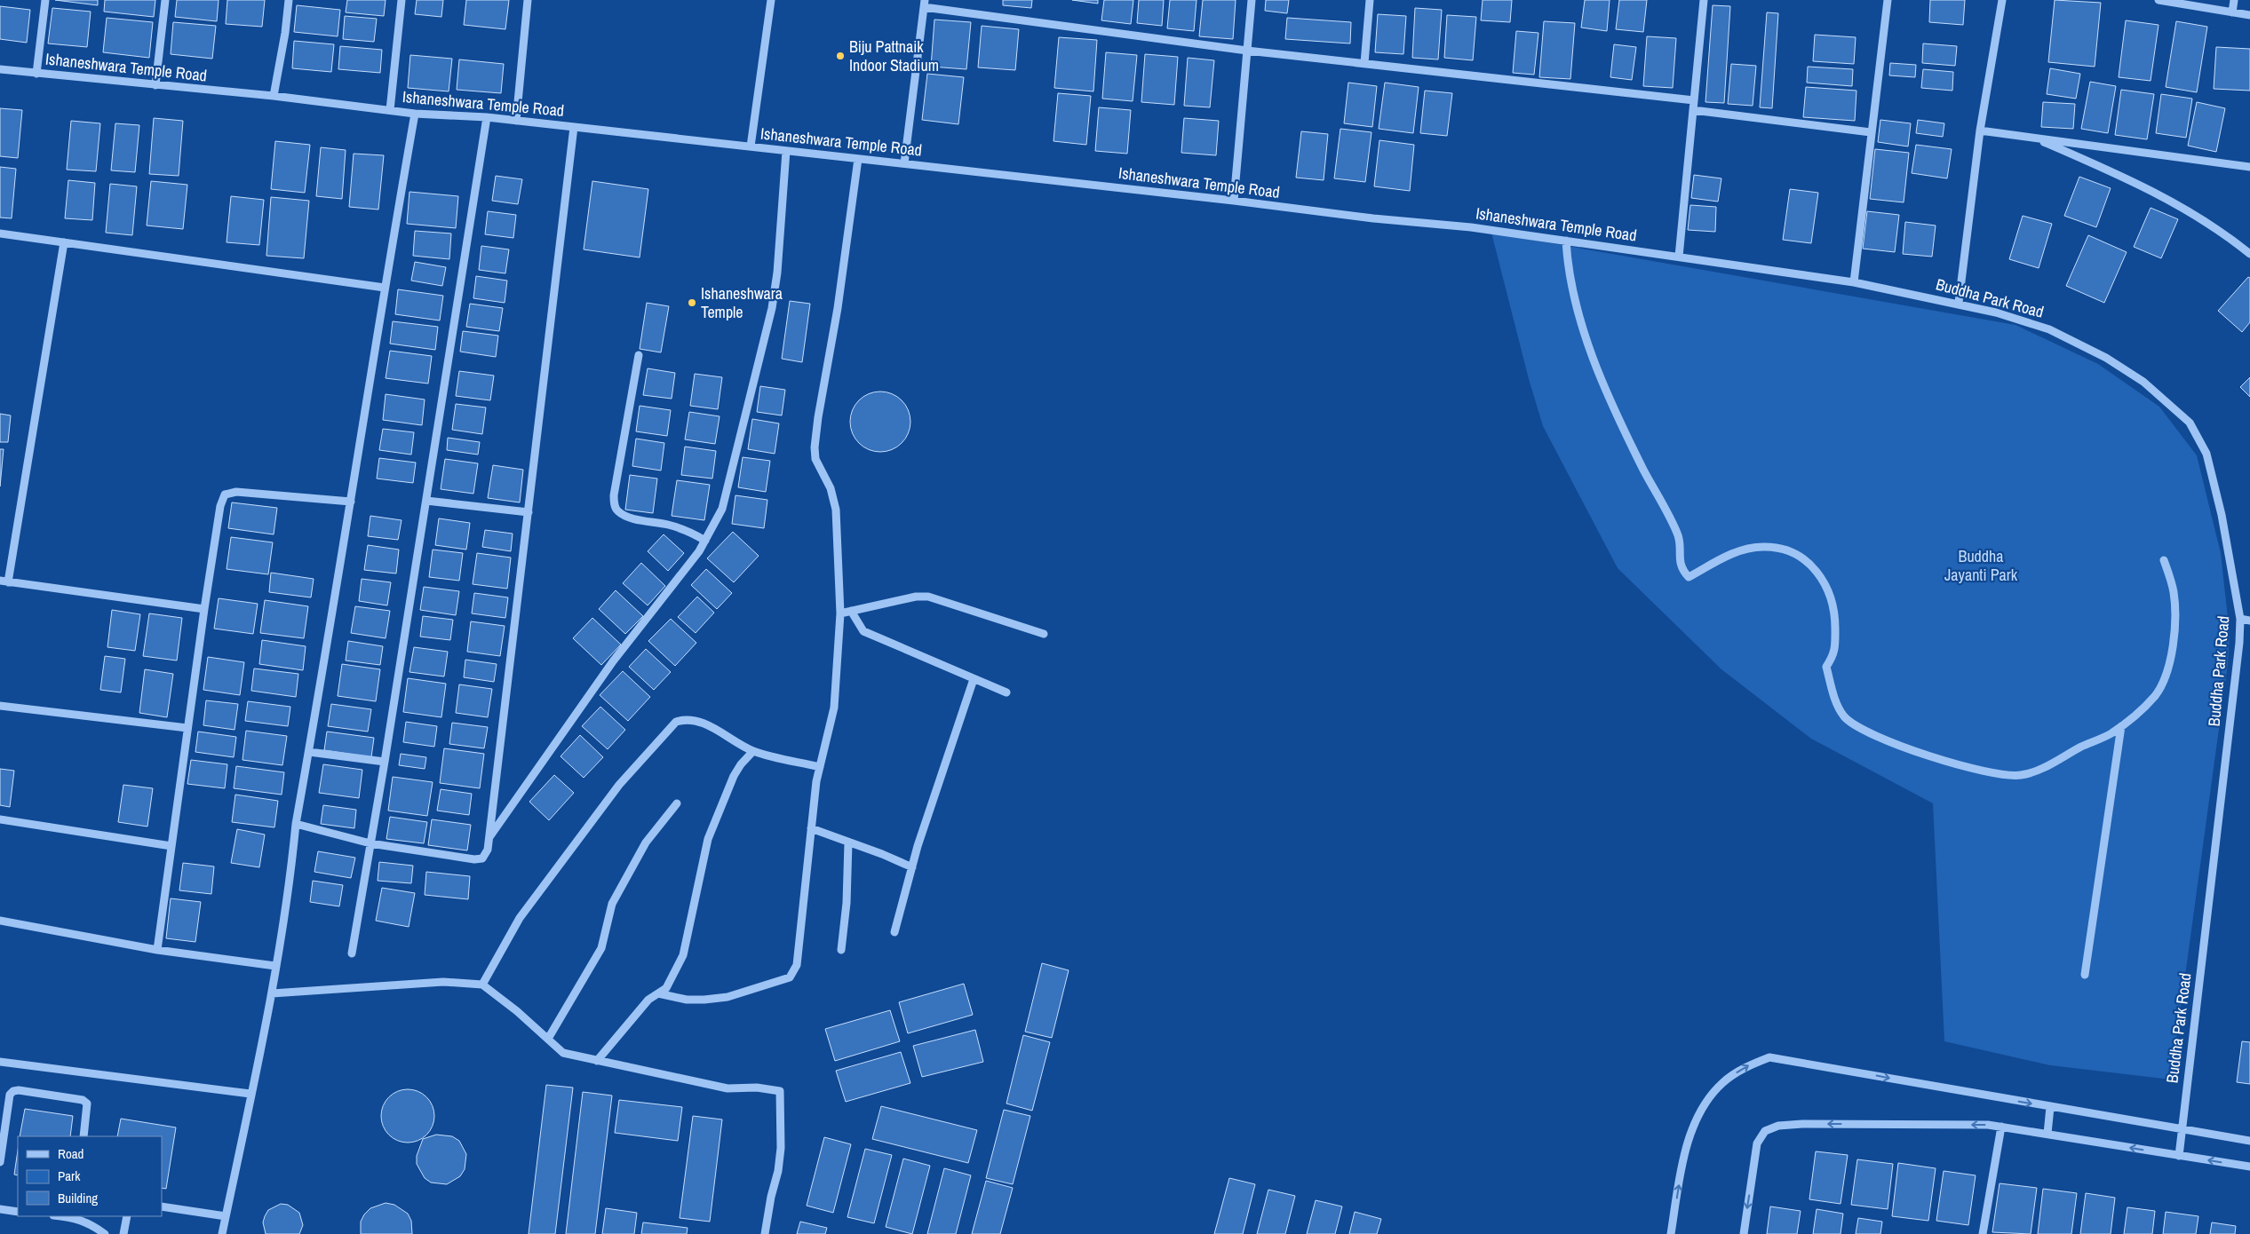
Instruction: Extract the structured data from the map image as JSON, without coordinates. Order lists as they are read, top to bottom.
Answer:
{
  "streets": {
    "street": ["Ishaneshwara Temple Road", "Buddha Park Road"]
  },
  "crossings": [
    ["Ishaneshwara Temple Road", "Buddha Park Road"]
  ],
  "parks": ["Buddha Jayanti Park"],
  "places": ["Biju Pattnaik Indoor Stadium", "Ishaneshwara Temple"],
  "legend": ["Road", "Park", "Building"]
}
